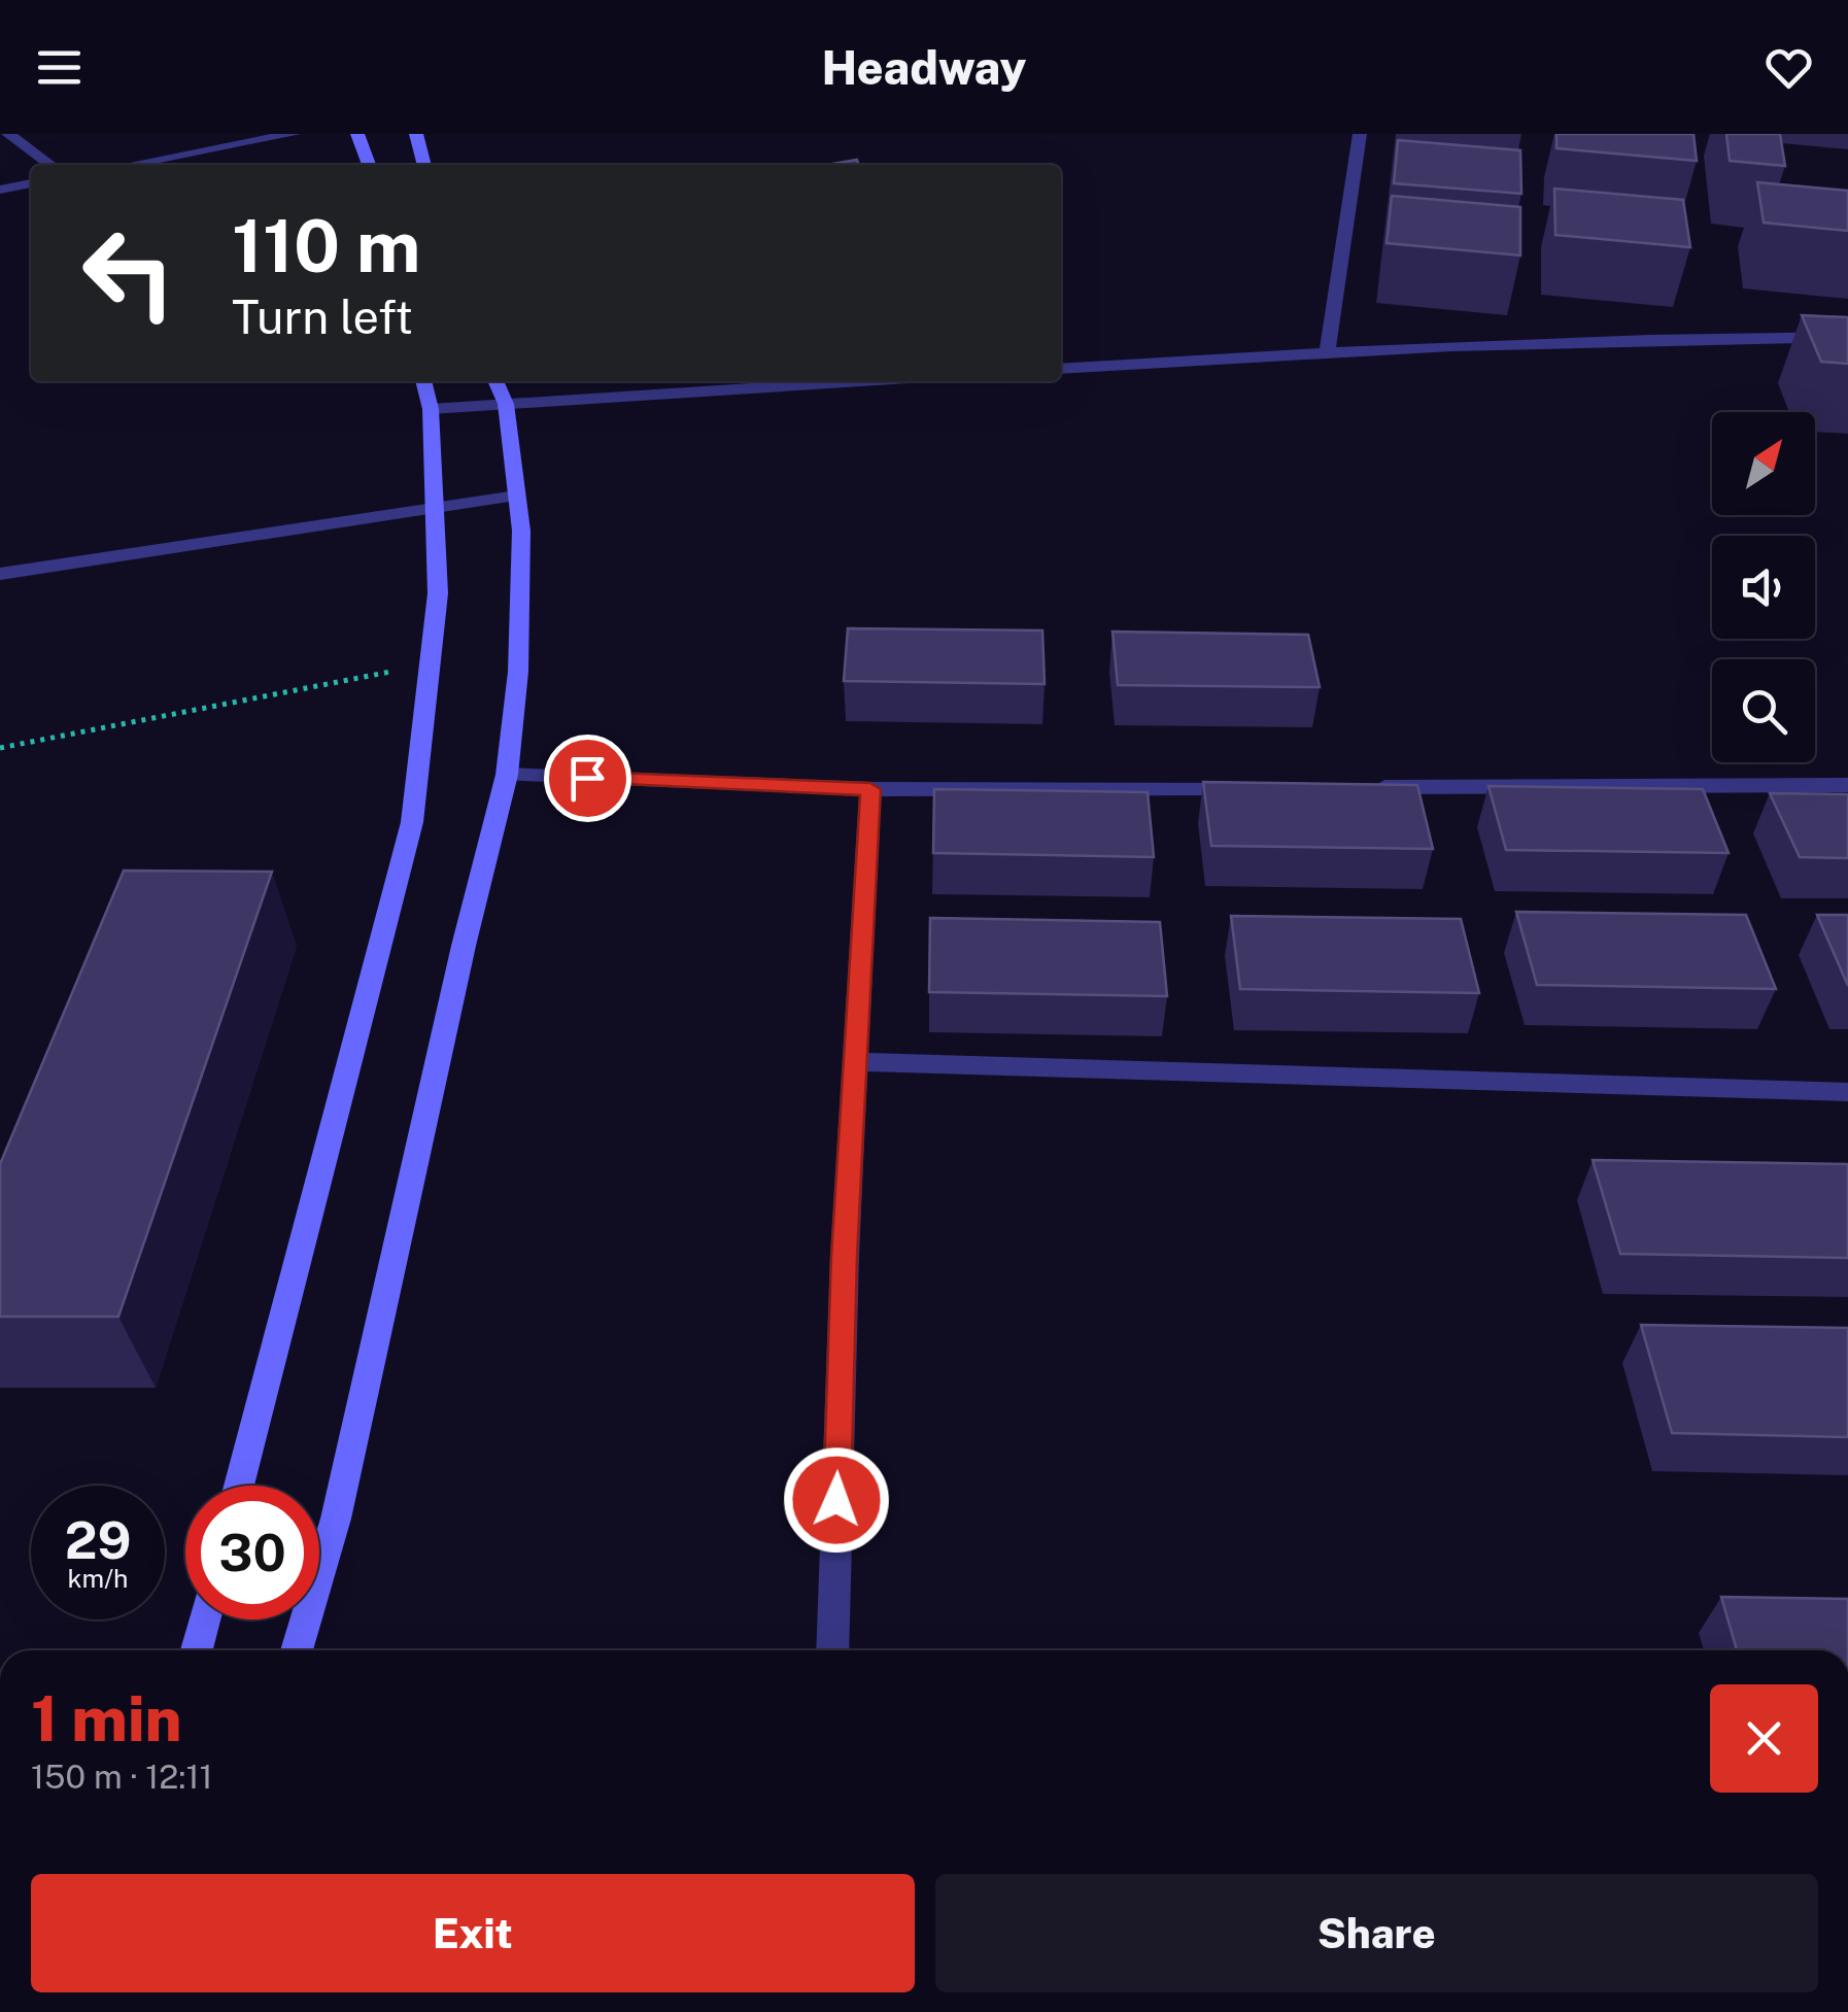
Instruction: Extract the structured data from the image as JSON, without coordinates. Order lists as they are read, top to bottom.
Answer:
{
  "north": "top right",
  "page": {
    "header": "Headway",
    "turn": ["110 m", "Turn left"],
    "speed": "29 km/h",
    "limit": "30",
    "heading": ["1 min", "150 m · 12:11"],
    "buttons": ["Exit", "Share"]
  }
}
